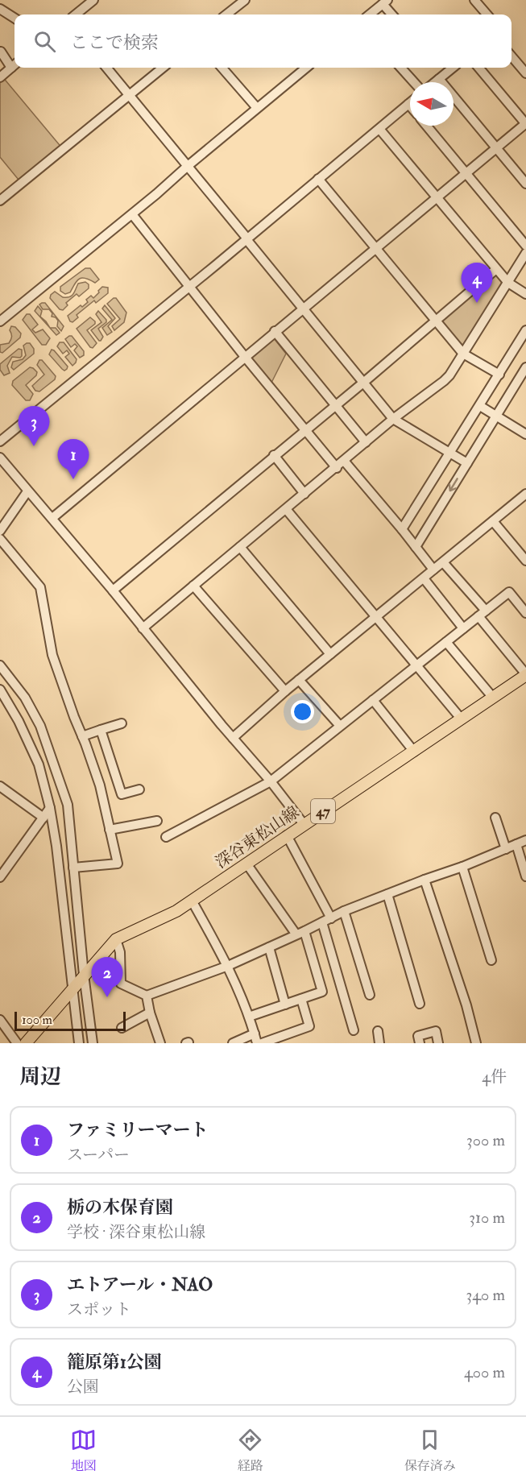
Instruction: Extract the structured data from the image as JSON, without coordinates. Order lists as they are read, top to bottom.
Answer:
{
  "streets": {
    "main road": ["47", "深谷東松山線"]
  },
  "scale_bar": "100 m",
  "north": "left",
  "page": {
    "search": "ここで検索",
    "pins": [
      "4",
      "3",
      "1",
      "2"
    ],
    "scale": "100 m",
    "heading": ["周辺", "4件"],
    "list": [
      {
        "mark": "1",
        "name": "ファミリーマート",
        "note": "スーパー",
        "value": "300 m"
      },
      {
        "mark": "2",
        "name": "栃の木保育園",
        "note": "学校 · 深谷東松山線",
        "value": "310 m"
      },
      {
        "mark": "3",
        "name": "エトアール・NAO",
        "note": "スポット",
        "value": "340 m"
      },
      {
        "mark": "4",
        "name": "籠原第1公園",
        "note": "公園",
        "value": "400 m"
      }
    ],
    "nav": ["地図", "経路", "保存済み"]
  }
}
